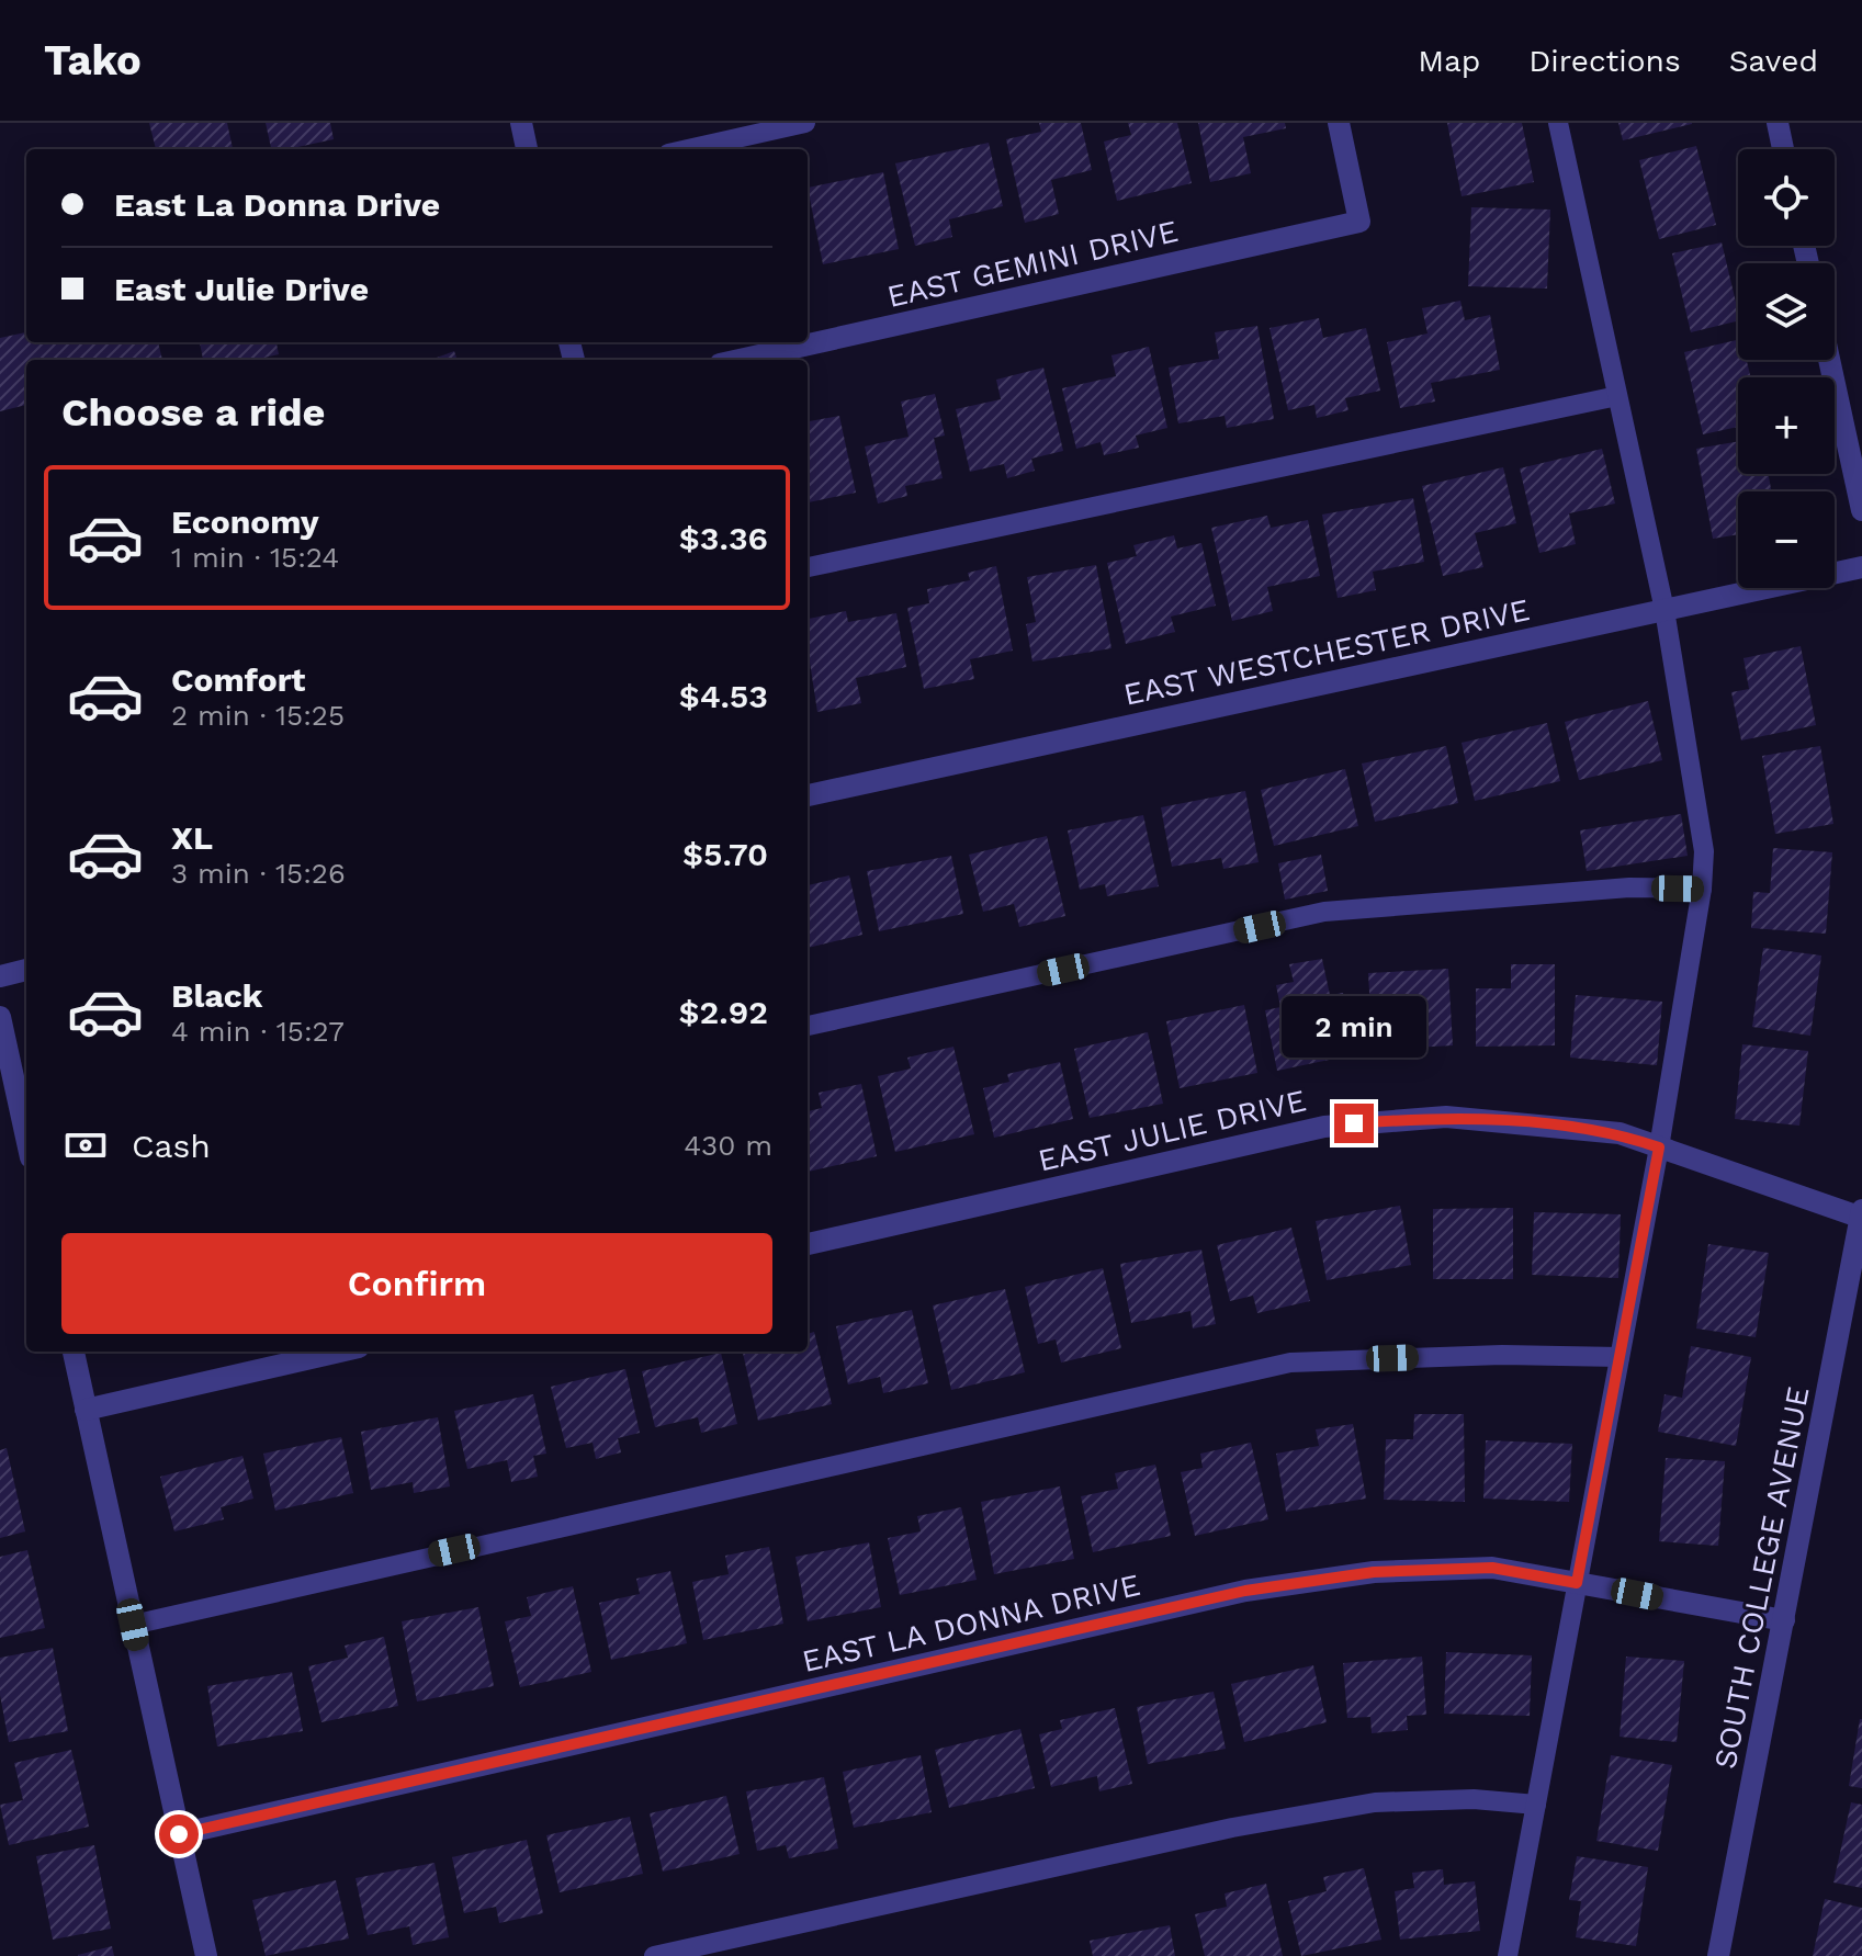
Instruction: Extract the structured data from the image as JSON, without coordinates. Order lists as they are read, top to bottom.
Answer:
{
  "streets": {
    "street": [
      "EAST GEMINI DRIVE",
      "EAST WESTCHESTER DRIVE",
      "EAST JULIE DRIVE",
      "SOUTH COLLEGE AVENUE",
      "EAST LA DONNA DRIVE"
    ]
  },
  "crossings": [
    ["EAST JULIE DRIVE", "SOUTH COLLEGE AVENUE"],
    ["SOUTH COLLEGE AVENUE", "EAST LA DONNA DRIVE"]
  ],
  "page": {
    "header": "Tako",
    "nav": ["Map", "Directions", "Saved"],
    "map_buttons": ["+", "−"],
    "banner": ["East La Donna Drive", "East Julie Drive"],
    "heading": "Choose a ride",
    "list": [
      {
        "name": "Economy",
        "note": "1 min · 15:24",
        "value": "$3.36"
      },
      {
        "name": "Comfort",
        "note": "2 min · 15:25",
        "value": "$4.53"
      },
      {
        "name": "XL",
        "note": "3 min · 15:26",
        "value": "$5.70"
      },
      {
        "name": "Black",
        "note": "4 min · 15:27",
        "value": "$2.92"
      }
    ],
    "bubble": "2 min",
    "pay": ["Cash", "430 m"],
    "buttons": "Confirm"
  }
}
